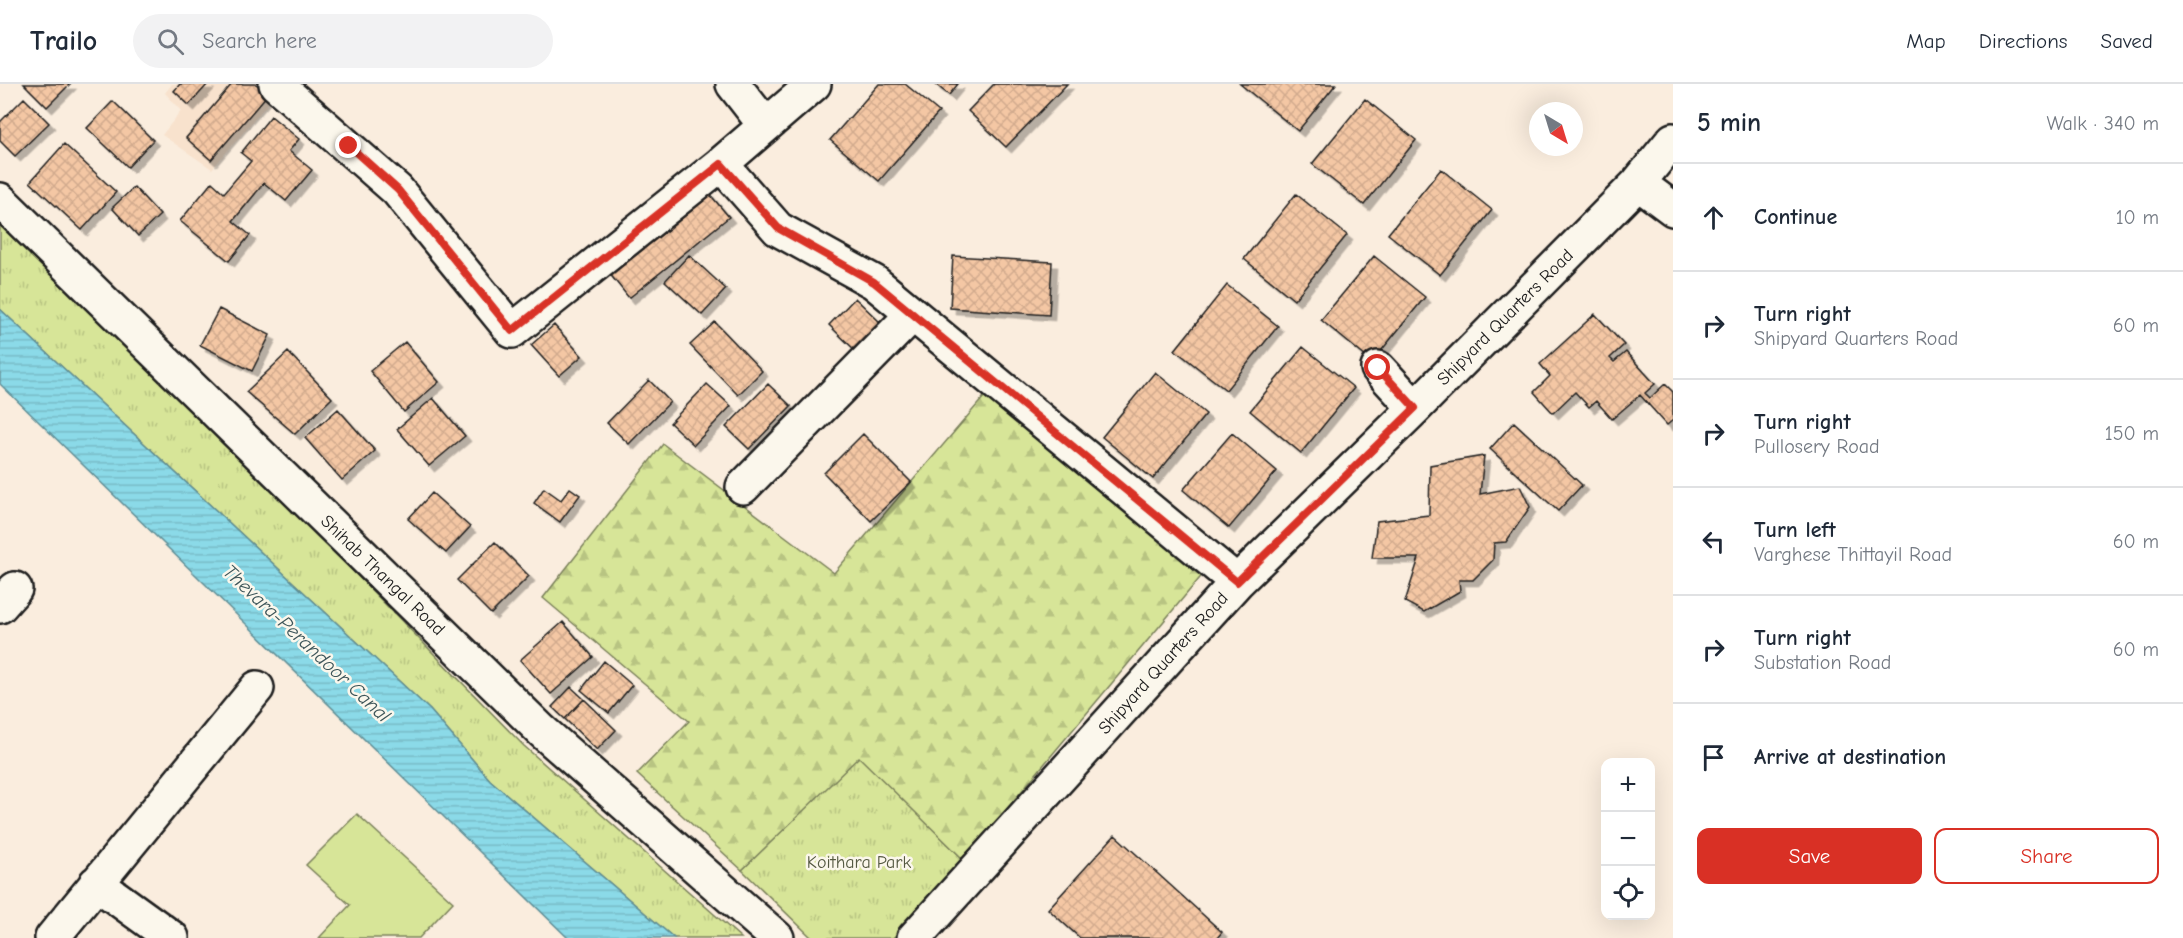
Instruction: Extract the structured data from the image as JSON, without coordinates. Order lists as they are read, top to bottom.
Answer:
{
  "streets": {
    "street": ["Shipyard Quarters Road", "Shihab Thangal Road"]
  },
  "water": ["Thevara-Perandoor Canal"],
  "parks": ["Koithara Park"],
  "north": "bottom right",
  "page": {
    "header": "Trailo",
    "search": "Search here",
    "nav": ["Map", "Directions", "Saved"],
    "heading": ["5 min", "Walk · 340 m"],
    "list": [
      ["Continue", "10 m"],
      ["Turn right", "Shipyard Quarters Road", "60 m"],
      ["Turn right", "Pullosery Road", "150 m"],
      ["Turn left", "Varghese Thittayil Road", "60 m"],
      ["Turn right", "Substation Road", "60 m"],
      "Arrive at destination"
    ],
    "map_buttons": ["+", "−"],
    "buttons": ["Save", "Share"]
  }
}
